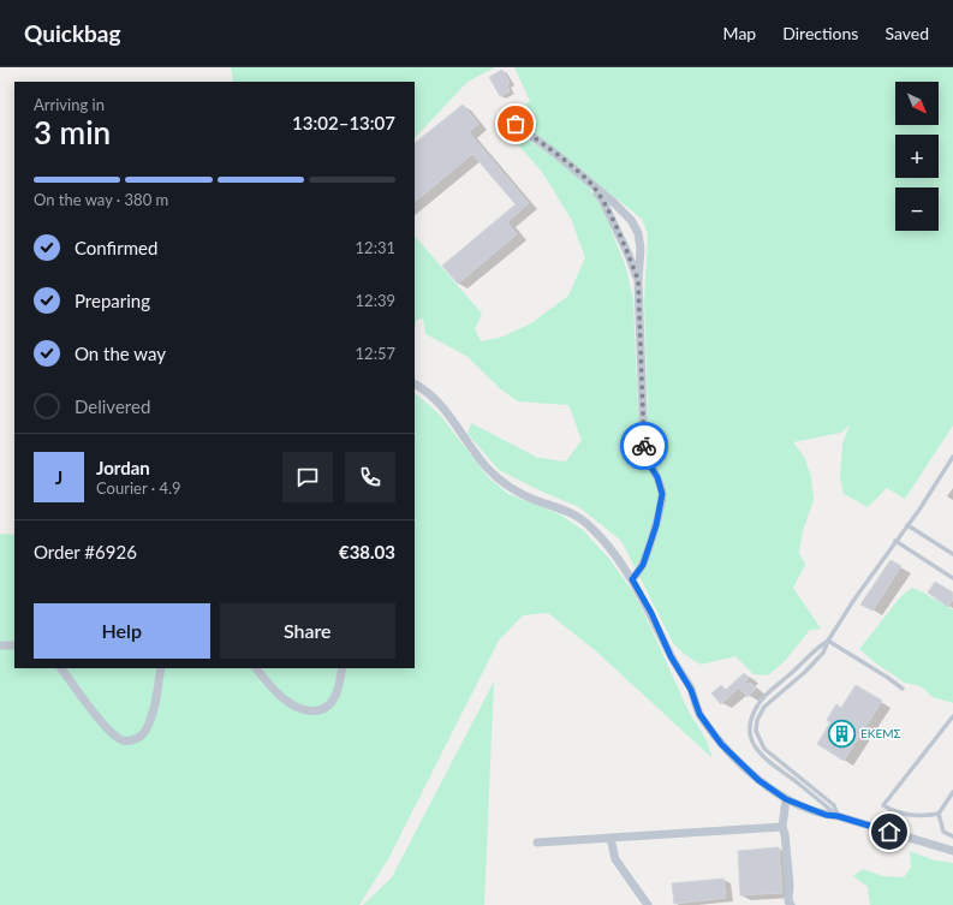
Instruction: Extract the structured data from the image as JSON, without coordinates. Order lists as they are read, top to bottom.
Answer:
{
  "places": {
    "building": ["ΕΚΕΜΣ"]
  },
  "north": "bottom right",
  "page": {
    "header": "Quickbag",
    "nav": ["Map", "Directions", "Saved"],
    "map_buttons": ["+", "−"],
    "heading": ["3 min", "Arriving in", "13:02–13:07"],
    "panel": [
      "Jordan",
      "Courier · 4.9",
      "Order #6926",
      "€38.03"
    ],
    "bar": "On the way · 380 m",
    "list": [
      ["Confirmed", "12:31"],
      ["Preparing", "12:39"],
      ["On the way", "12:57"],
      "Delivered"
    ],
    "round": "J",
    "buttons": ["Help", "Share"]
  }
}
